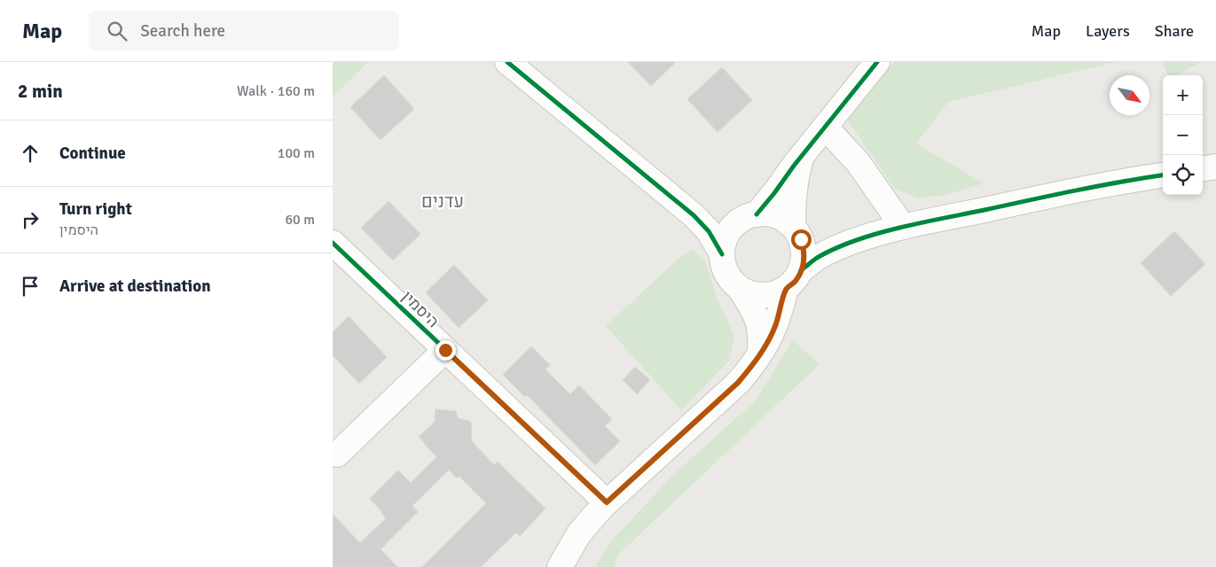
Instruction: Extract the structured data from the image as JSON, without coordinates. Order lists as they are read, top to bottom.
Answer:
{
  "streets": {
    "street": ["היסמין"]
  },
  "districts": ["עדנים"],
  "north": "bottom right",
  "page": {
    "header": "Map",
    "search": "Search here",
    "nav": ["Map", "Layers", "Share"],
    "heading": ["2 min", "Walk · 160 m"],
    "map_buttons": ["+", "−"],
    "list": [
      ["Continue", "100 m"],
      ["Turn right", "היסמין", "60 m"],
      "Arrive at destination"
    ]
  }
}
